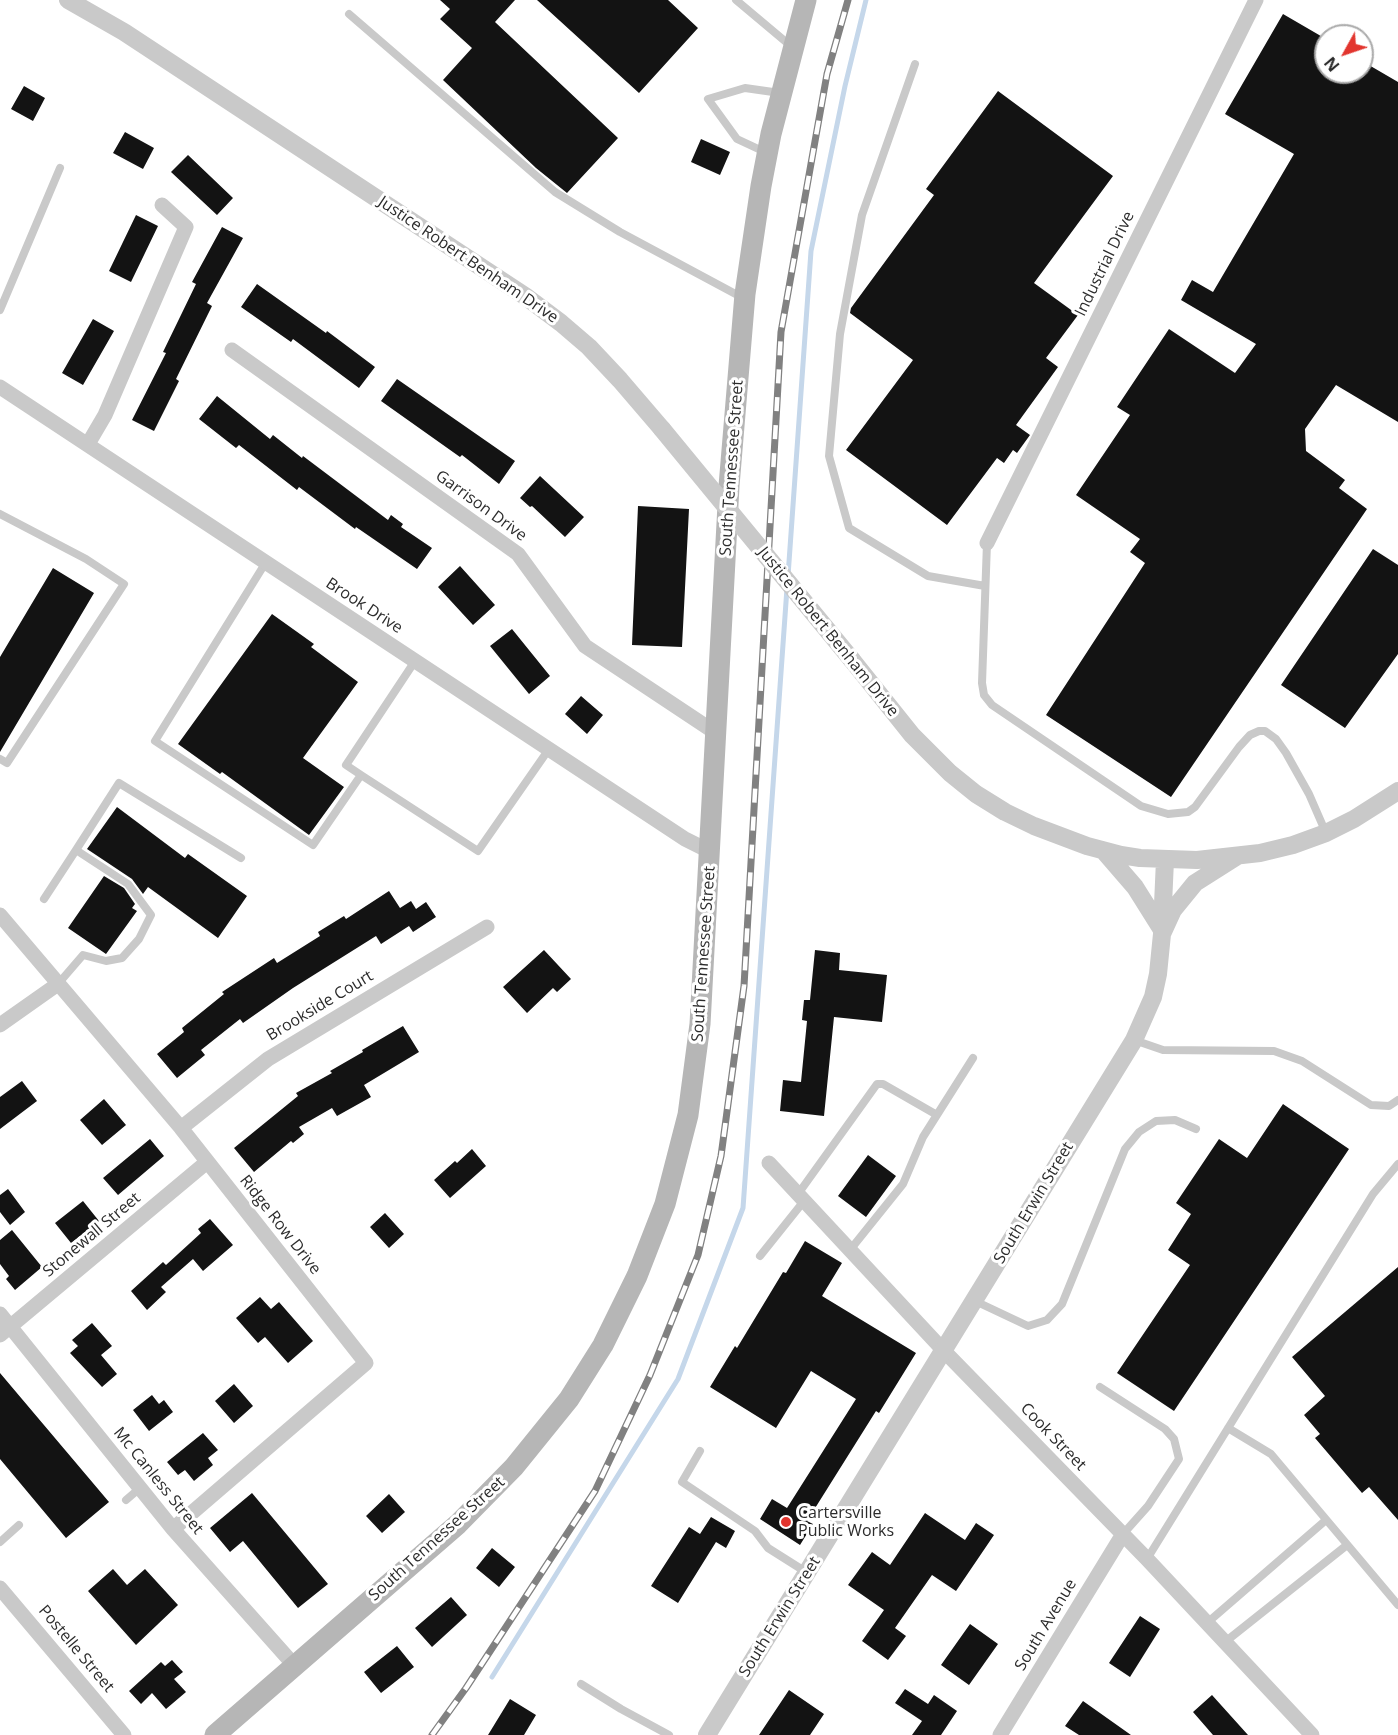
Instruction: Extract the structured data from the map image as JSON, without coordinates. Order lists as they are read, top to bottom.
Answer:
{
  "streets": {
    "main road": ["South Tennessee Street"],
    "street": [
      "Justice Robert Benham Drive",
      "Industrial Drive",
      "Garrison Drive",
      "Brook Drive",
      "Brookside Court",
      "South Erwin Street",
      "Ridge Row Drive",
      "Stonewall Street",
      "Cook Street",
      "Mc Canless Street",
      "South Avenue",
      "Postelle Street"
    ]
  },
  "crossings": [
    ["Justice Robert Benham Drive", "South Erwin Street"],
    ["South Tennessee Street", "Garrison Drive"],
    ["South Tennessee Street", "Brook Drive"],
    ["South Tennessee Street", "Mc Canless Street"],
    ["Brookside Court", "Ridge Row Drive"],
    ["South Erwin Street", "Cook Street"],
    ["Ridge Row Drive", "Stonewall Street"],
    ["Ridge Row Drive", "Mc Canless Street"],
    ["Stonewall Street", "Mc Canless Street"],
    ["Cook Street", "South Avenue"]
  ],
  "places": ["Cartersville Public Works"],
  "north": "bottom left"
}
